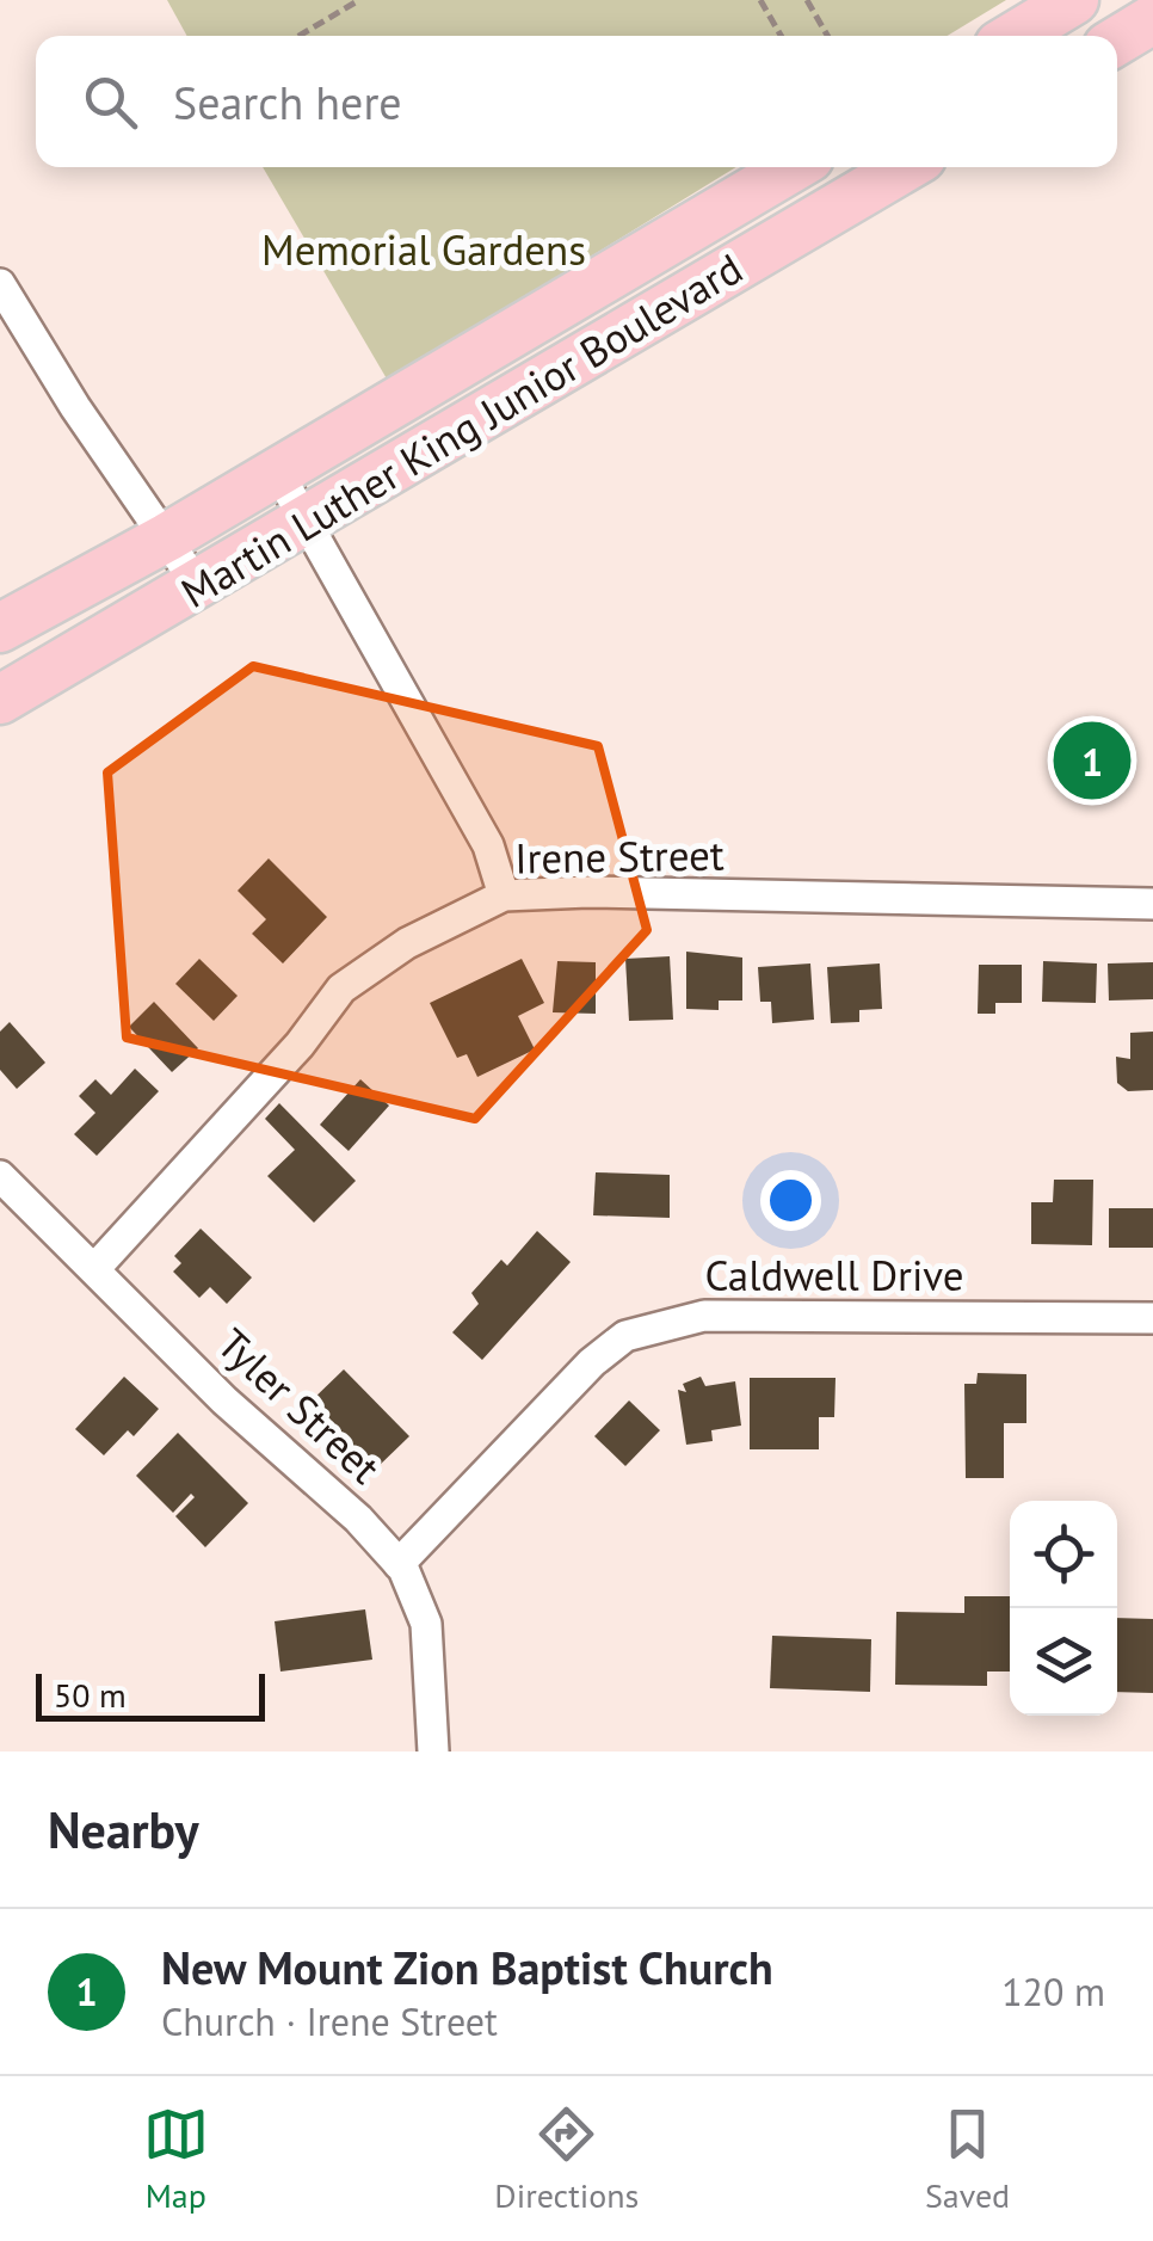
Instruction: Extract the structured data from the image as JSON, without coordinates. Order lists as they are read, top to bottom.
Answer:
{
  "streets": {
    "main road": ["Martin Luther King Junior Boulevard"],
    "street": ["Irene Street", "Caldwell Drive", "Tyler Street"]
  },
  "crossings": [
    ["Irene Street", "Tyler Street"],
    ["Caldwell Drive", "Tyler Street"]
  ],
  "parks": ["Memorial Gardens"],
  "scale_bar": "50 m",
  "page": {
    "search": "Search here",
    "pins": "1",
    "scale": "50 m",
    "heading": "Nearby",
    "list": [
      {
        "mark": "1",
        "name": "New Mount Zion Baptist Church",
        "note": "Church · Irene Street",
        "value": "120 m"
      }
    ],
    "nav": ["Map", "Directions", "Saved"]
  }
}
